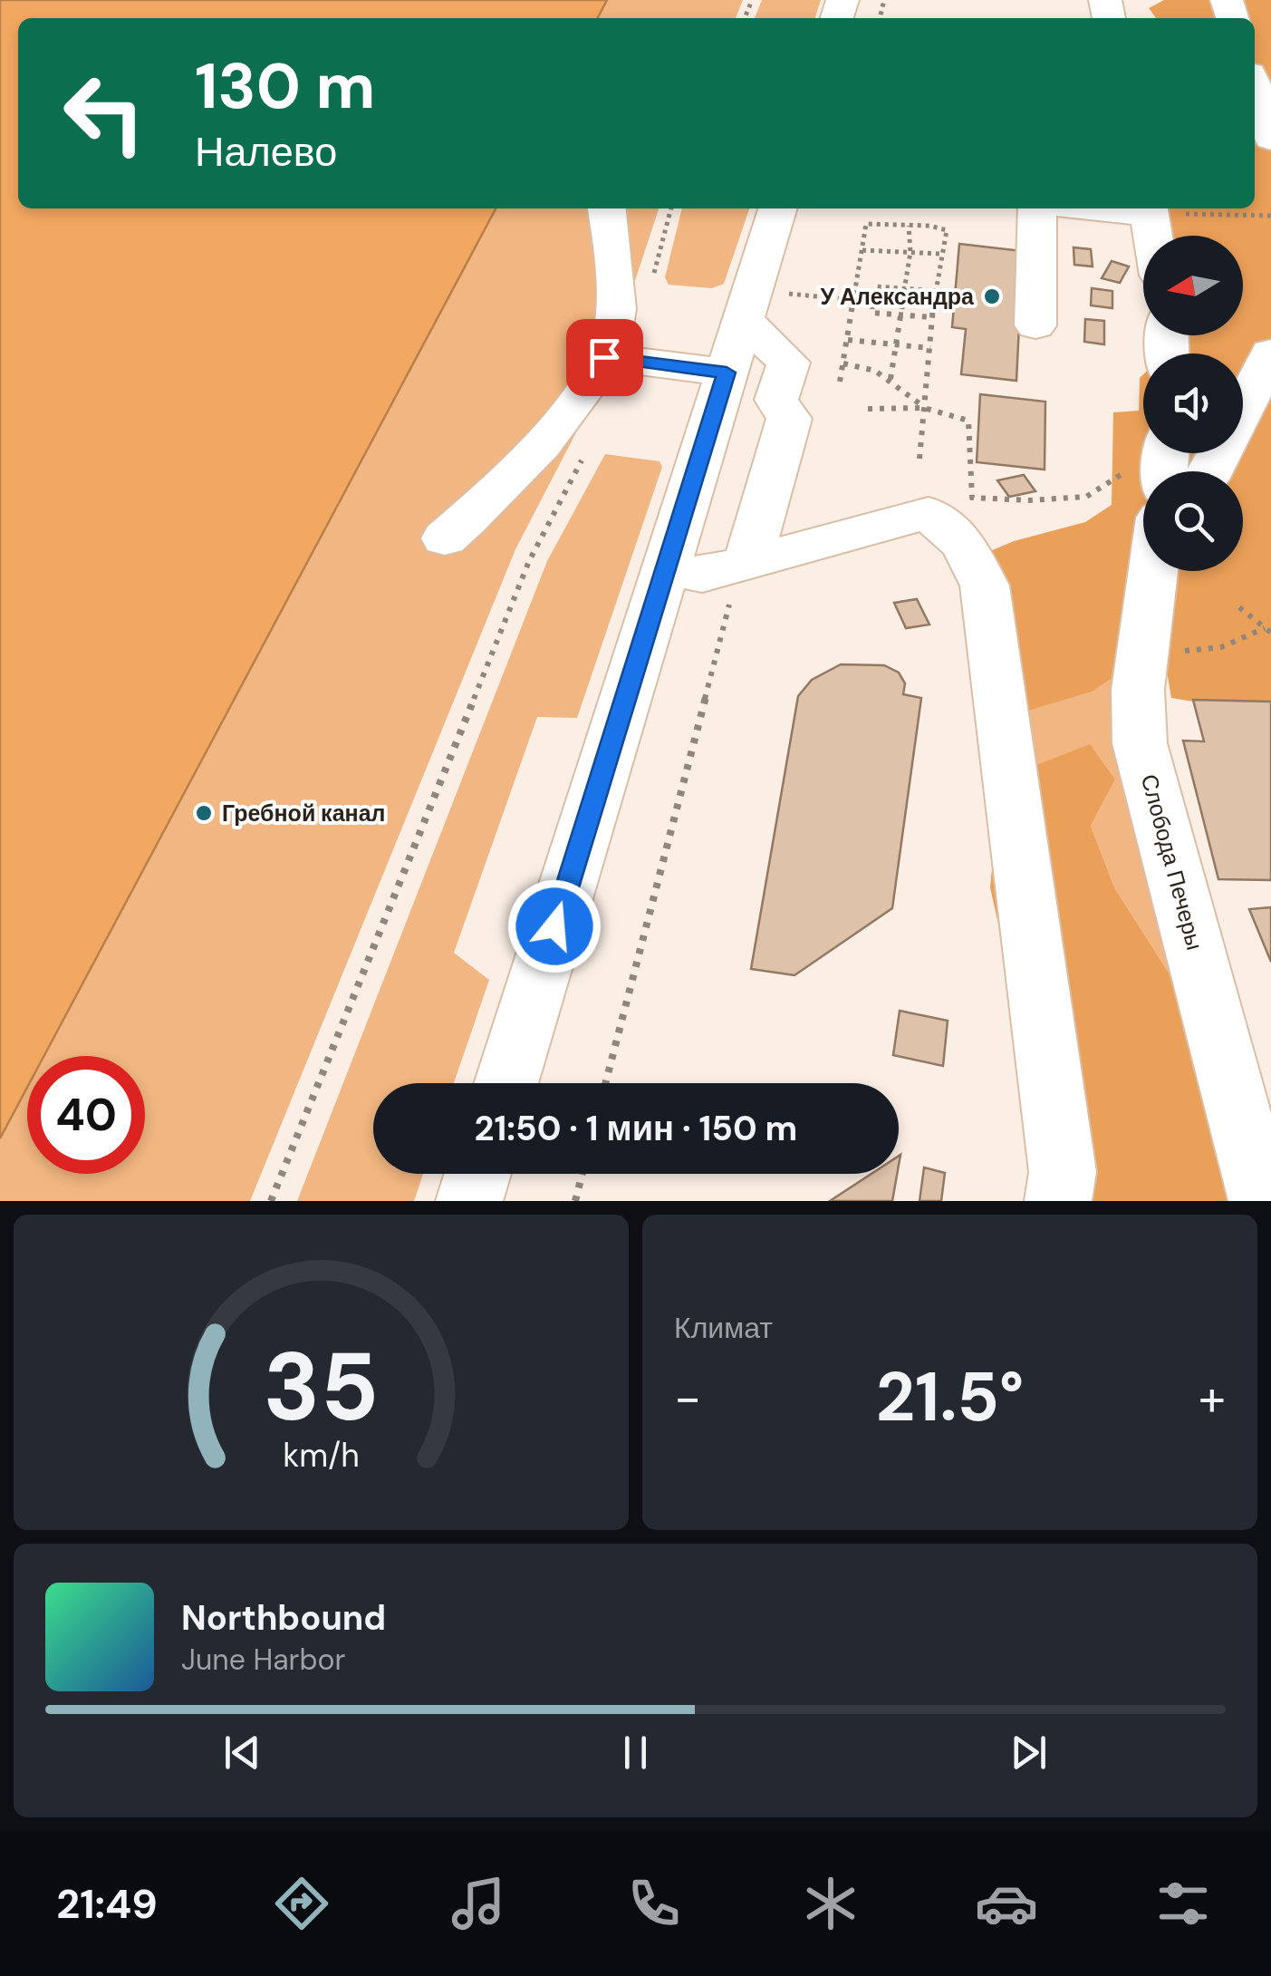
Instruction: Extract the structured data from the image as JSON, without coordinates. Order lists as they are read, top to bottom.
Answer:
{
  "streets": {
    "street": ["Слобода Печеры"]
  },
  "places": ["У Александра", "Гребной канал"],
  "north": "left",
  "page": {
    "turn": ["130 m", "Налево"],
    "limit": "40",
    "trip": "21:50 · 1 мин · 150 m",
    "tile": "Климат",
    "heat": ["−", "21.5°", "+"],
    "song": ["Northbound", "June Harbor"],
    "tabs": "21:49",
    "gauge": ["35", "km/h"]
  }
}
